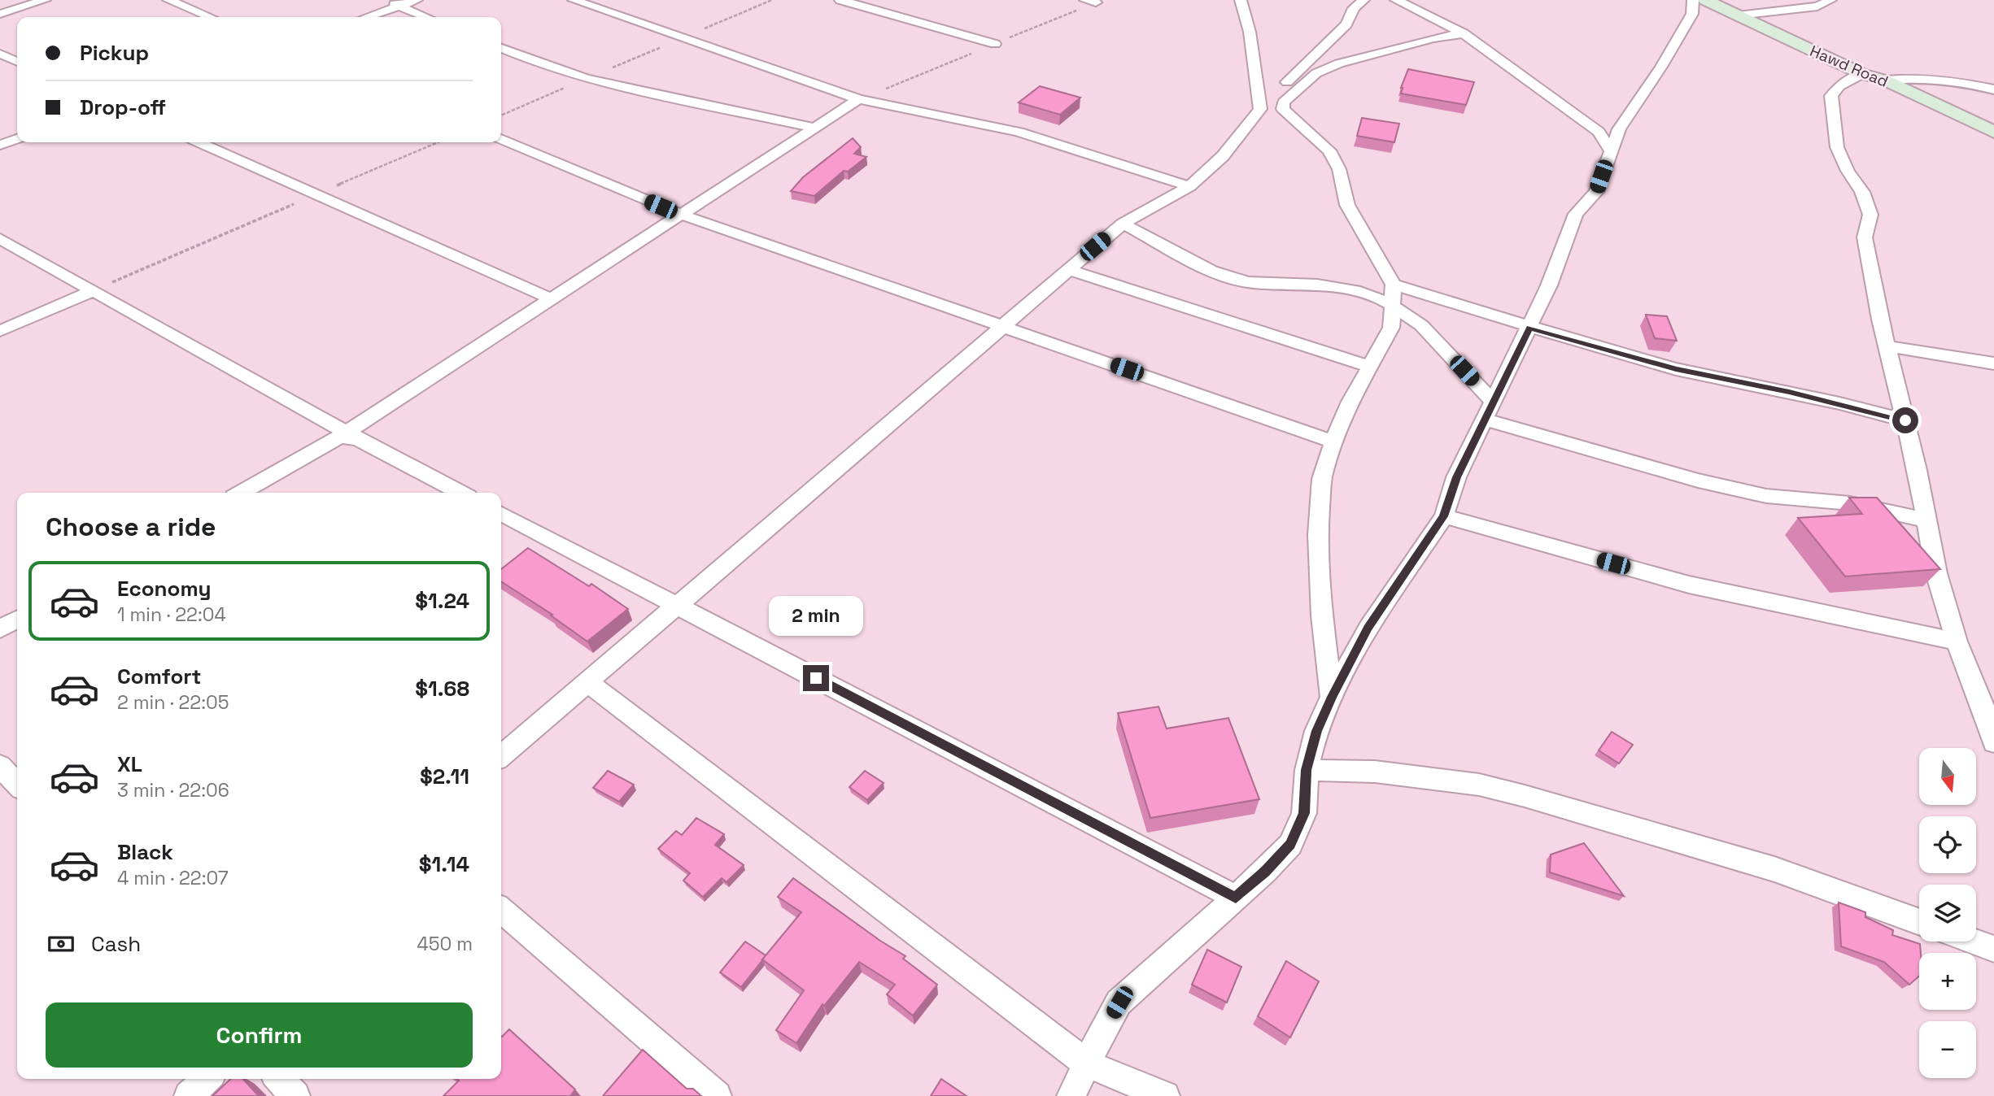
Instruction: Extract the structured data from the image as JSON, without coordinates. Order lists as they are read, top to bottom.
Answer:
{
  "streets": {
    "main road": ["Hawd Road"]
  },
  "north": "bottom",
  "page": {
    "banner": ["Pickup", "Drop-off"],
    "heading": "Choose a ride",
    "list": [
      {
        "name": "Economy",
        "note": "1 min · 22:04",
        "value": "$1.24"
      },
      {
        "name": "Comfort",
        "note": "2 min · 22:05",
        "value": "$1.68"
      },
      {
        "name": "XL",
        "note": "3 min · 22:06",
        "value": "$2.11"
      },
      {
        "name": "Black",
        "note": "4 min · 22:07",
        "value": "$1.14"
      }
    ],
    "bubble": "2 min",
    "map_buttons": ["+", "−"],
    "pay": ["Cash", "450 m"],
    "buttons": "Confirm"
  }
}
